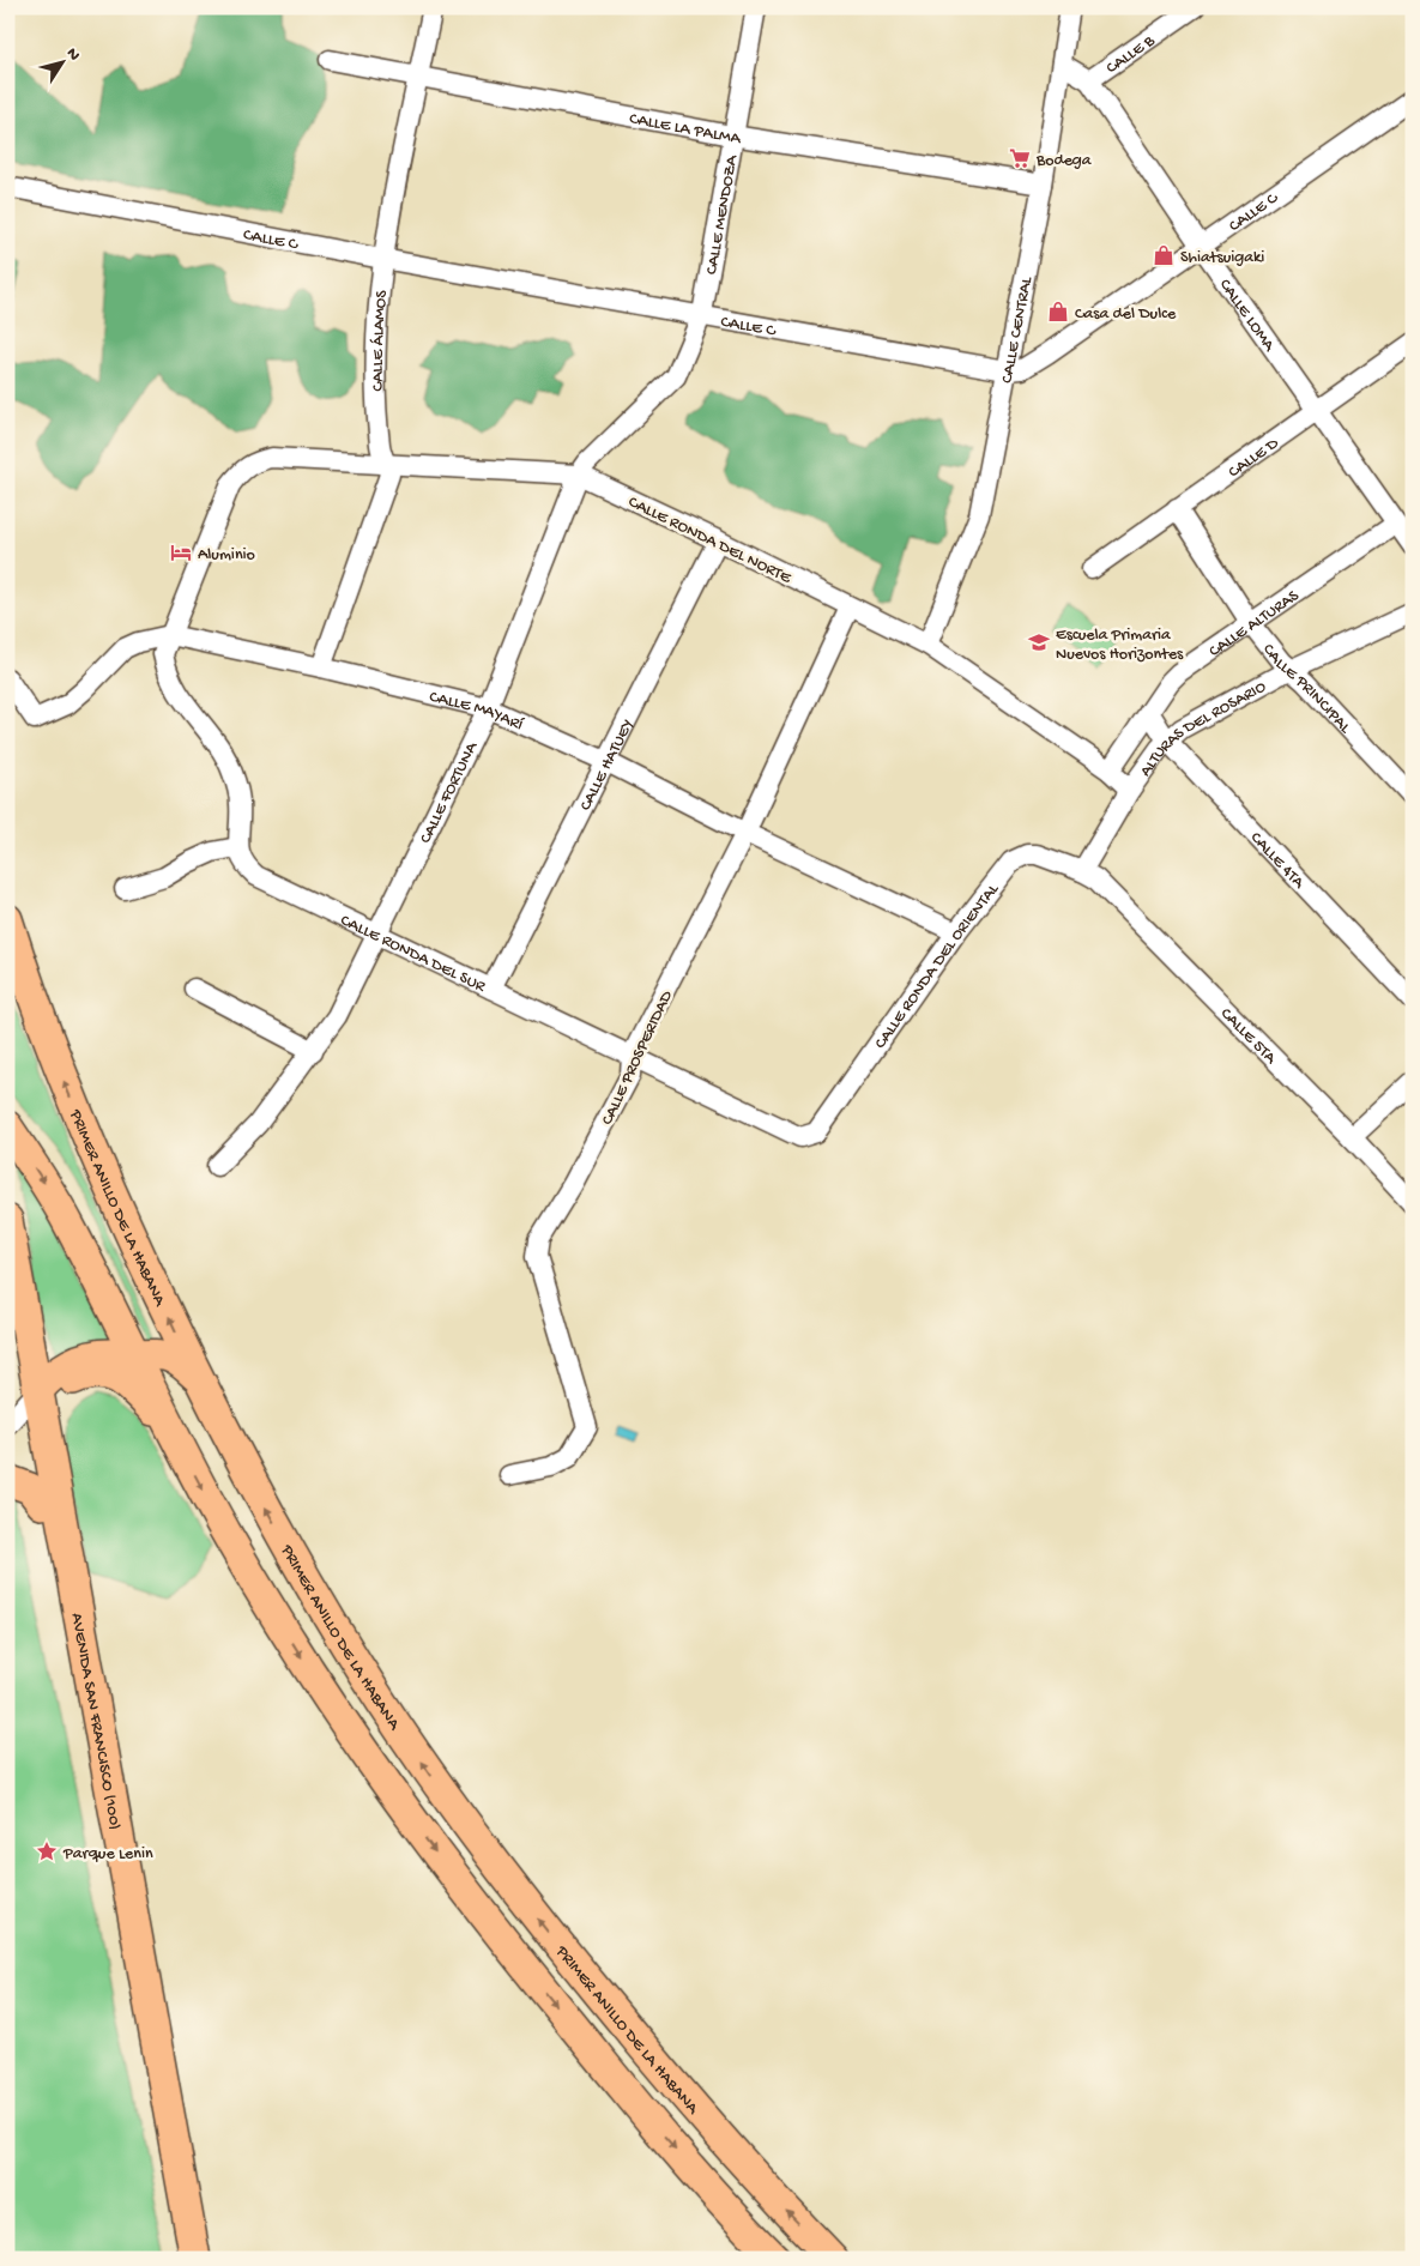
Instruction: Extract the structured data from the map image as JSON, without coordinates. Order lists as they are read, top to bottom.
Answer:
{
  "streets": {
    "highway": ["PRIMER ANILLO DE LA HABANA", "AVENIDA SAN FRANCISCO (100)"],
    "street": [
      "CALLE B",
      "CALLE LA PALMA",
      "CALLE C",
      "CALLE MENDOZA",
      "CALLE LOMA",
      "CALLE CENTRAL",
      "CALLE ÁLAMOS",
      "CALLE D",
      "CALLE RONDA DEL NORTE",
      "CALLE ALTURAS",
      "CALLE PRINCIPAL",
      "CALLE MAYARÍ",
      "ALTURAS DEL ROSARIO",
      "CALLE HATUEY",
      "CALLE FORTUNA",
      "CALLE 4TA",
      "CALLE RONDA DEL SUR",
      "CALLE RONDA DEL ORIENTAL",
      "CALLE 5TA",
      "CALLE PROSPERIDAD"
    ]
  },
  "crossings": [
    ["CALLE B", "CALLE LOMA"],
    ["CALLE B", "CALLE CENTRAL"],
    ["CALLE LA PALMA", "CALLE MENDOZA"],
    ["CALLE LA PALMA", "CALLE CENTRAL"],
    ["CALLE LA PALMA", "CALLE ÁLAMOS"],
    ["CALLE C", "CALLE MENDOZA"],
    ["CALLE C", "CALLE LOMA"],
    ["CALLE C", "CALLE CENTRAL"],
    ["CALLE C", "CALLE ÁLAMOS"],
    ["CALLE C", "CALLE FORTUNA"],
    ["CALLE MENDOZA", "CALLE FORTUNA"],
    ["CALLE LOMA", "CALLE D"],
    ["CALLE LOMA", "CALLE ALTURAS"],
    ["CALLE CENTRAL", "CALLE RONDA DEL NORTE"],
    ["CALLE ÁLAMOS", "CALLE RONDA DEL NORTE"],
    ["CALLE ÁLAMOS", "CALLE MAYARÍ"],
    ["CALLE D", "CALLE PRINCIPAL"],
    ["CALLE RONDA DEL NORTE", "CALLE ALTURAS"],
    ["CALLE RONDA DEL NORTE", "CALLE MAYARÍ"],
    ["CALLE RONDA DEL NORTE", "ALTURAS DEL ROSARIO"],
    ["CALLE RONDA DEL NORTE", "CALLE HATUEY"],
    ["CALLE RONDA DEL NORTE", "CALLE FORTUNA"],
    ["CALLE RONDA DEL NORTE", "CALLE PROSPERIDAD"],
    ["CALLE ALTURAS", "CALLE PRINCIPAL"],
    ["CALLE ALTURAS", "CALLE 4TA"],
    ["CALLE PRINCIPAL", "ALTURAS DEL ROSARIO"],
    ["CALLE MAYARÍ", "CALLE HATUEY"],
    ["CALLE MAYARÍ", "CALLE FORTUNA"],
    ["CALLE MAYARÍ", "CALLE RONDA DEL ORIENTAL"],
    ["CALLE MAYARÍ", "CALLE PROSPERIDAD"],
    ["ALTURAS DEL ROSARIO", "CALLE 4TA"],
    ["ALTURAS DEL ROSARIO", "CALLE RONDA DEL ORIENTAL"],
    ["ALTURAS DEL ROSARIO", "CALLE 5TA"],
    ["CALLE HATUEY", "CALLE RONDA DEL SUR"],
    ["CALLE FORTUNA", "CALLE RONDA DEL SUR"],
    ["CALLE RONDA DEL SUR", "CALLE RONDA DEL ORIENTAL"],
    ["CALLE RONDA DEL SUR", "CALLE PROSPERIDAD"],
    ["CALLE RONDA DEL ORIENTAL", "CALLE 5TA"]
  ],
  "places": {
    "supermarket": ["Bodega"],
    "shop": ["Shiatsuigaki", "Casa del Dulce"],
    "hotel": ["Aluminio"],
    "school or university": ["Escuela Primaria Nuevos Horizontes"],
    "place": ["Parque Lenin"]
  },
  "north": "top right"
}
